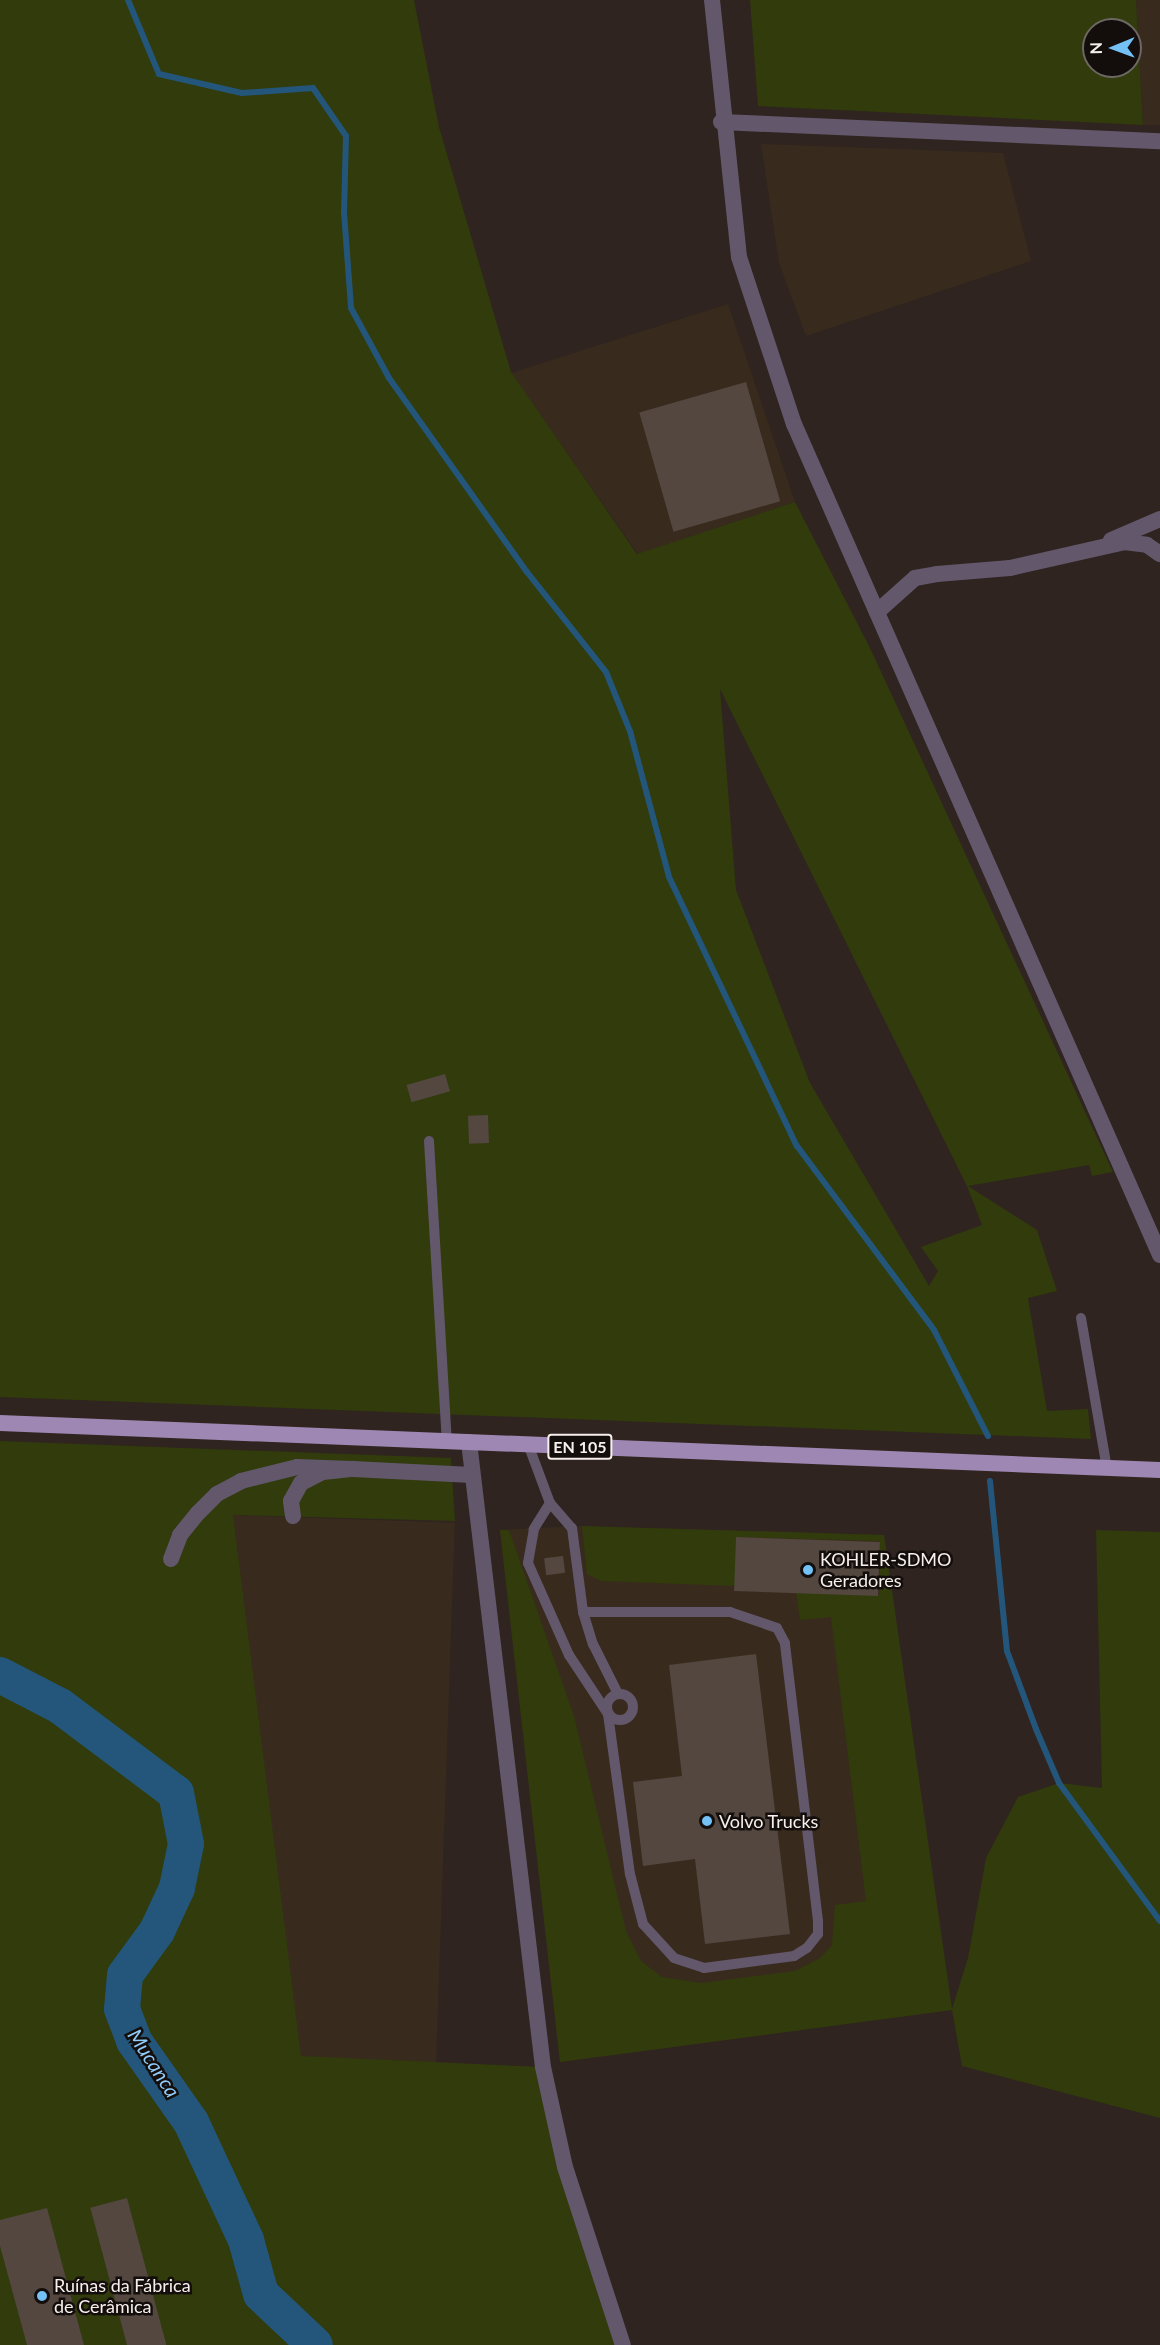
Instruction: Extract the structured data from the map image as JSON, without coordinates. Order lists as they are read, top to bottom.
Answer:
{
  "streets": {
    "main road": ["EN 105"]
  },
  "water": ["Mucanca"],
  "places": ["KOHLER-SDMO Geradores", "Volvo Trucks", "Ruínas da Fábrica de Cerâmica"],
  "north": "left"
}
